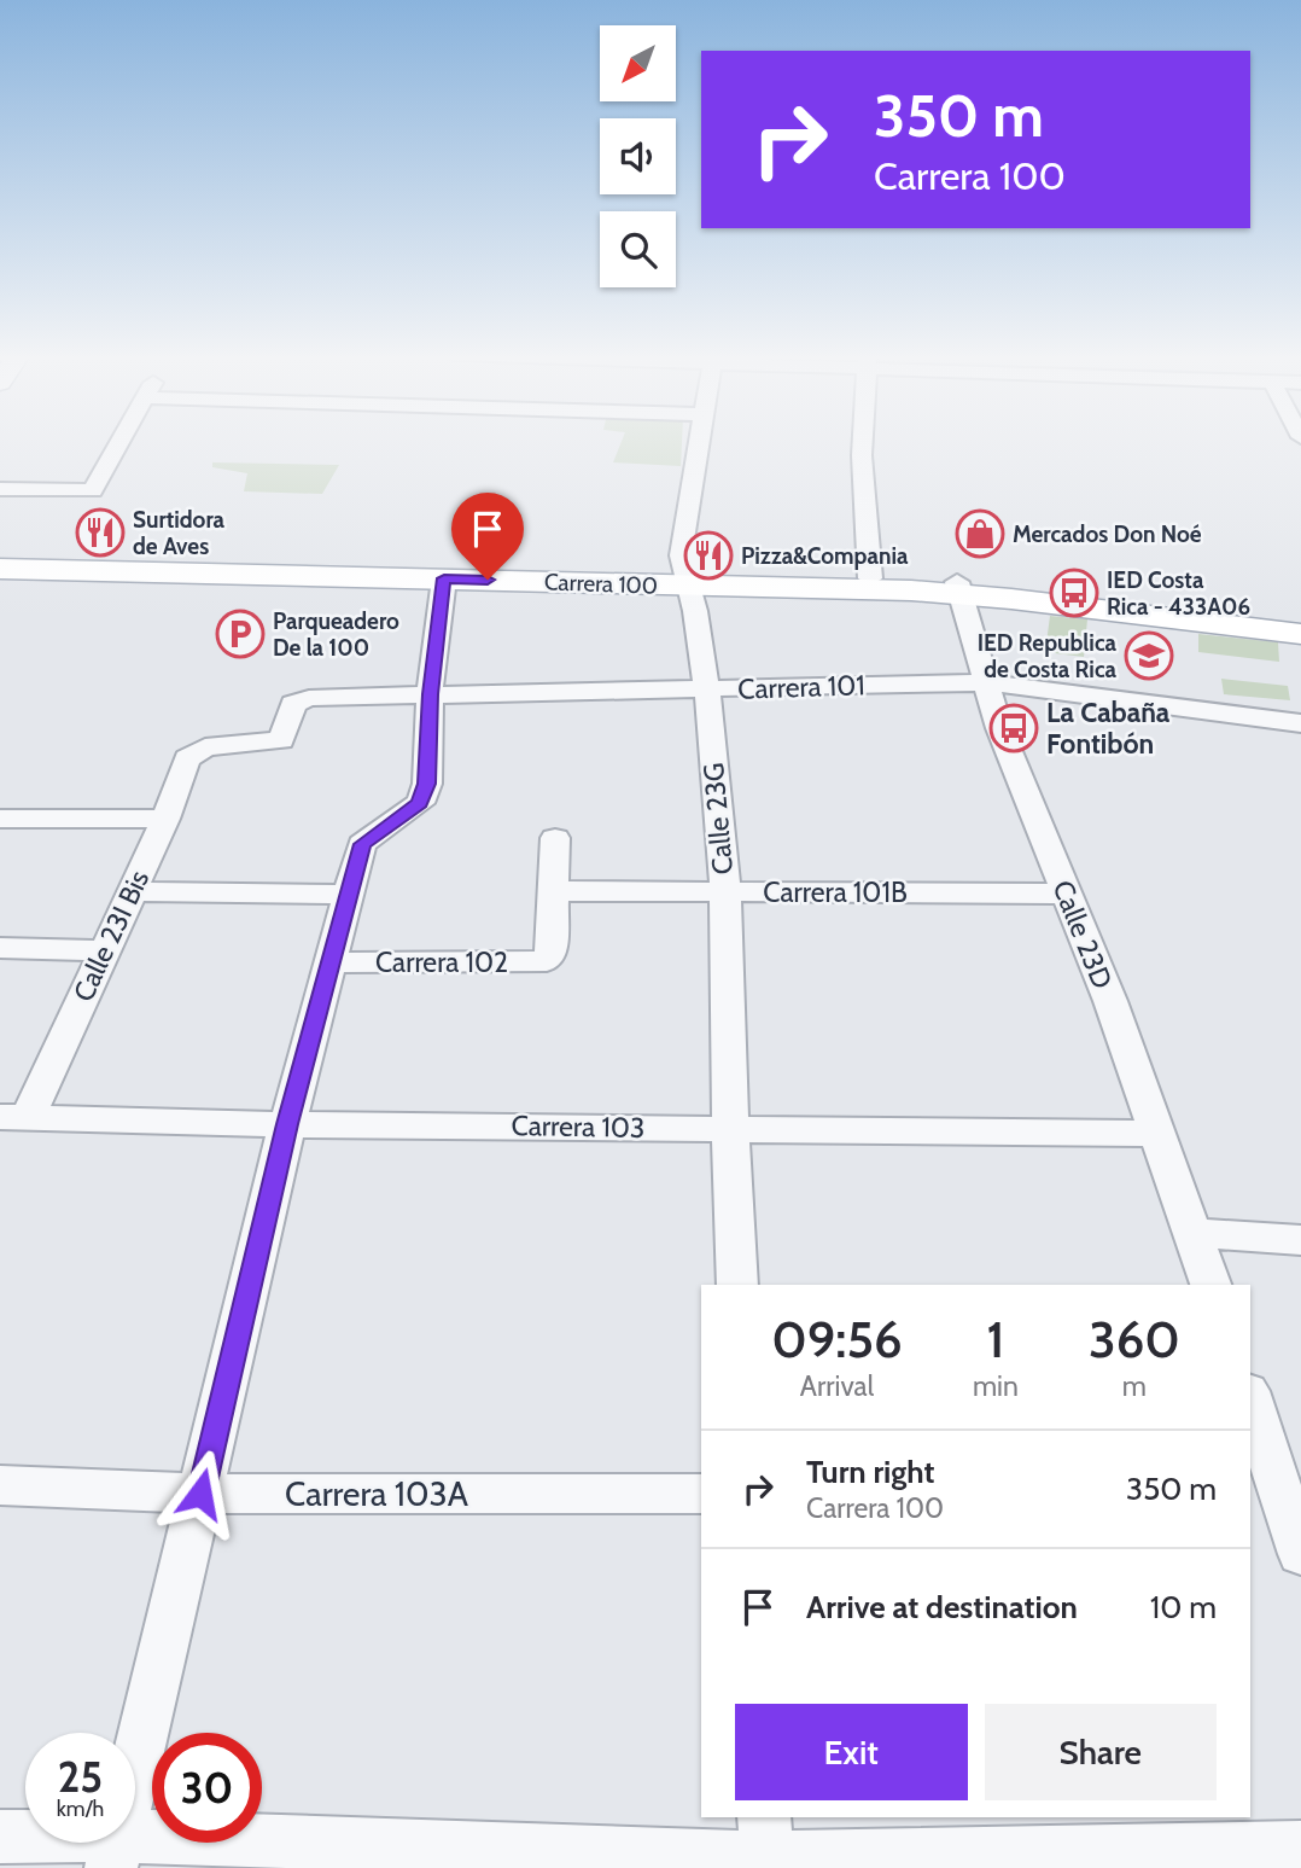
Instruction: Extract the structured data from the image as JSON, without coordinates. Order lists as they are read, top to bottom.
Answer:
{
  "streets": {
    "main road": ["Carrera 100"],
    "street": [
      "Carrera 101",
      "Calle 23G",
      "Carrera 101B",
      "Calle 23D",
      "Calle 23I Bis",
      "Carrera 102",
      "Carrera 103",
      "Carrera 103A"
    ]
  },
  "crossings": [
    ["Carrera 100", "Calle 23G"],
    ["Carrera 100", "Calle 23D"],
    ["Carrera 101", "Calle 23G"],
    ["Carrera 101", "Calle 23D"],
    ["Carrera 101", "Calle 23I Bis"],
    ["Calle 23G", "Carrera 101B"],
    ["Calle 23G", "Carrera 103"],
    ["Carrera 101B", "Calle 23D"],
    ["Carrera 101B", "Carrera 102"],
    ["Calle 23D", "Carrera 103"],
    ["Calle 23I Bis", "Carrera 103"]
  ],
  "places": {
    "restaurant": ["Surtidora de Aves", "Pizza&Compania"],
    "shop": ["Mercados Don Noé"],
    "bus stop": ["IED Costa Rica - 433A06", "La Cabaña Fontibón"],
    "parking": ["Parqueadero De la 100"],
    "school or university": ["IED Republica de Costa Rica"]
  },
  "north": "bottom left",
  "page": {
    "turn": ["350 m", "Carrera 100"],
    "eta": [
      "09:56",
      "Arrival",
      "1",
      "min",
      "360",
      "m"
    ],
    "list": [
      {
        "name": "Turn right",
        "note": "Carrera 100",
        "value": "350 m"
      },
      {
        "name": "Arrive at destination",
        "value": "10 m"
      }
    ],
    "buttons": ["Exit", "Share"],
    "speed": "25 km/h",
    "limit": "30"
  }
}
